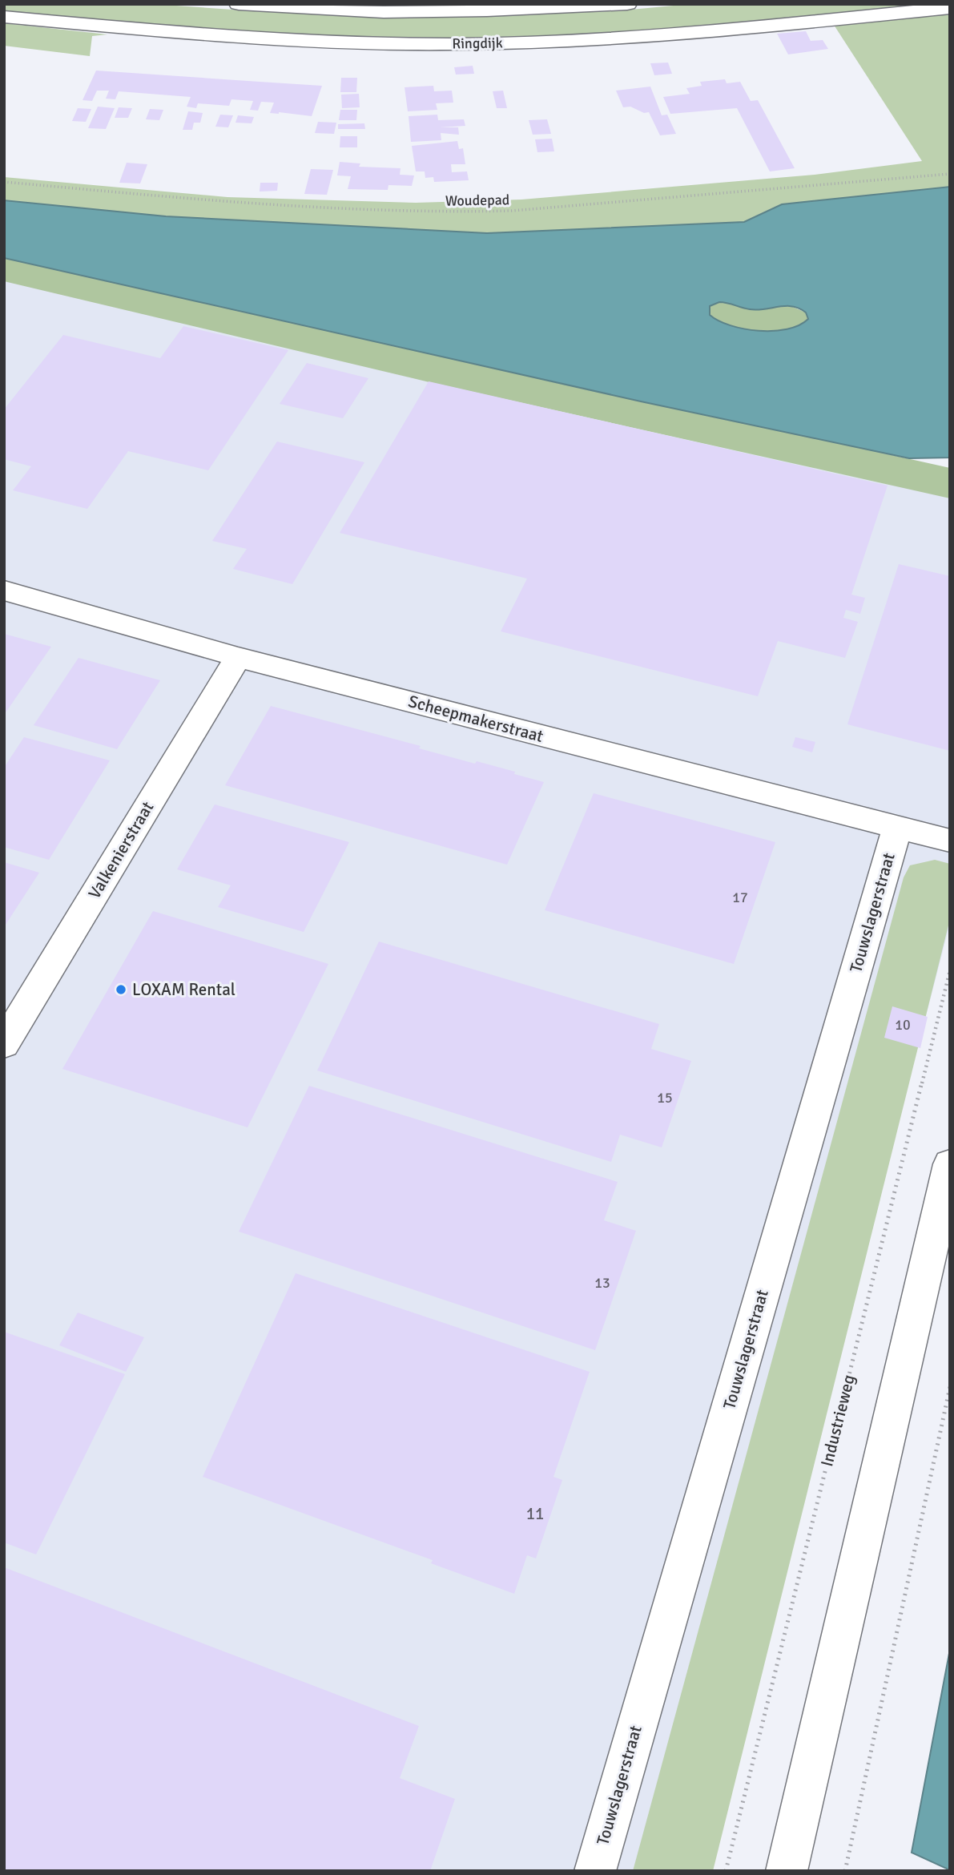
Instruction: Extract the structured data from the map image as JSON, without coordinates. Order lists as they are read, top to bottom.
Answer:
{
  "streets": {
    "street": [
      "Ringdijk",
      "Scheepmakerstraat",
      "Valkenierstraat",
      "Touwslagerstraat"
    ],
    "path": ["Woudepad", "Industrieweg"]
  },
  "crossings": [
    ["Scheepmakerstraat", "Valkenierstraat"],
    ["Scheepmakerstraat", "Touwslagerstraat"]
  ],
  "places": ["LOXAM Rental"],
  "house_numbers": [
    "17",
    "10",
    "15",
    "13",
    "11"
  ]
}
